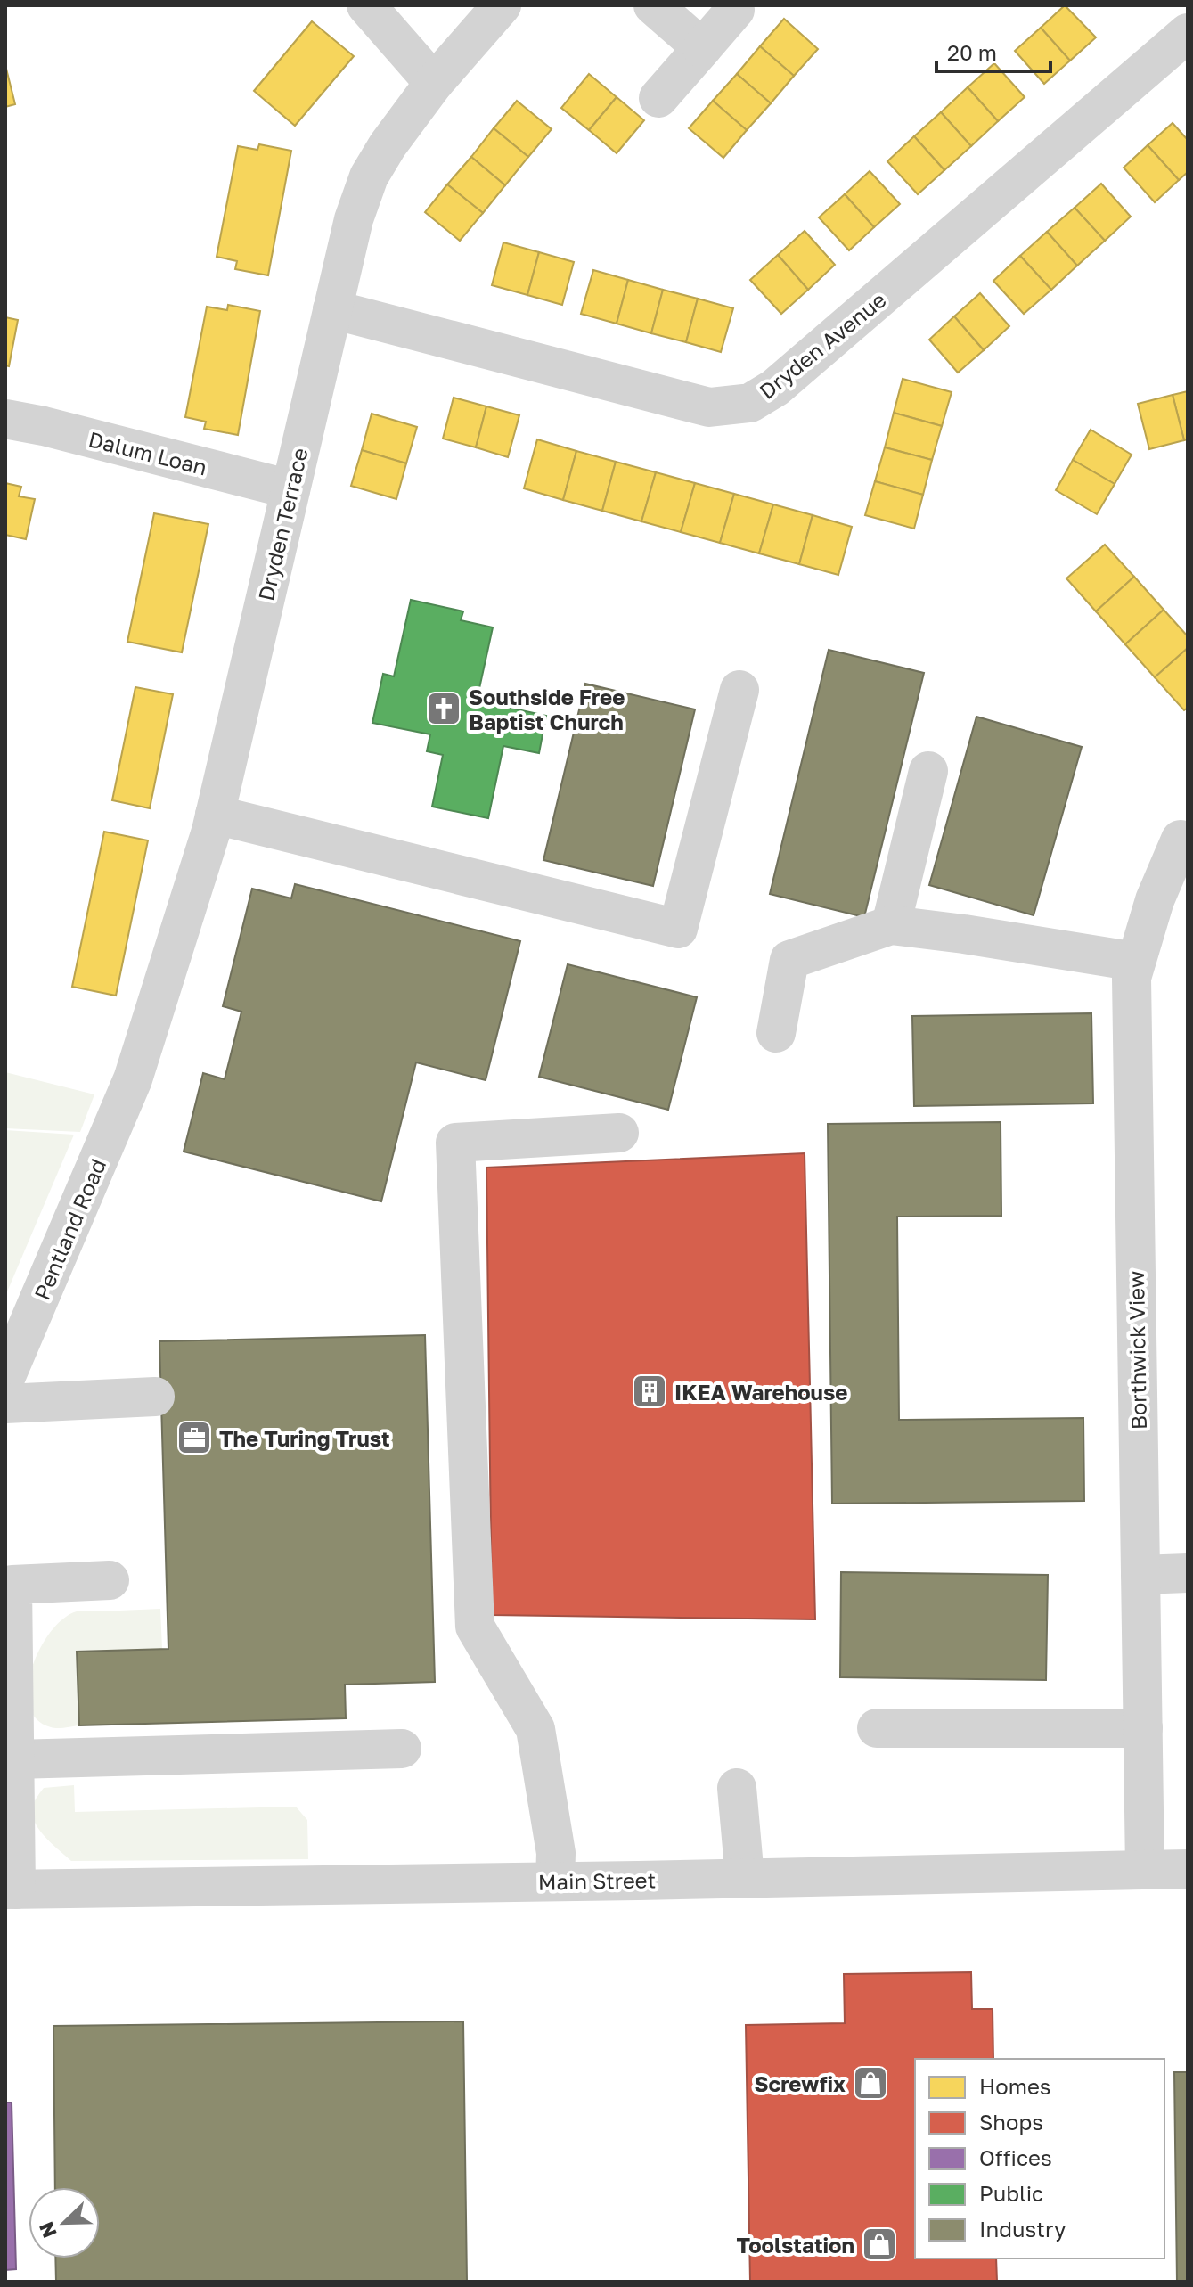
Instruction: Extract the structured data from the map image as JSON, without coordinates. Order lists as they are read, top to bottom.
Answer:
{
  "streets": {
    "street": [
      "Dryden Avenue",
      "Dalum Loan",
      "Dryden Terrace",
      "Pentland Road",
      "Borthwick View",
      "Main Street"
    ]
  },
  "crossings": [
    ["Dryden Avenue", "Dryden Terrace"],
    ["Dalum Loan", "Dryden Terrace"],
    ["Dryden Terrace", "Pentland Road"],
    ["Borthwick View", "Main Street"]
  ],
  "places": {
    "church": ["Southside Free Baptist Church"],
    "building": ["IKEA Warehouse"],
    "office": ["The Turing Trust"],
    "shop": ["Screwfix", "Toolstation"]
  },
  "legend": [
    "Homes",
    "Shops",
    "Offices",
    "Public",
    "Industry"
  ],
  "scale_bar": "20 m",
  "north": "bottom left"
}
